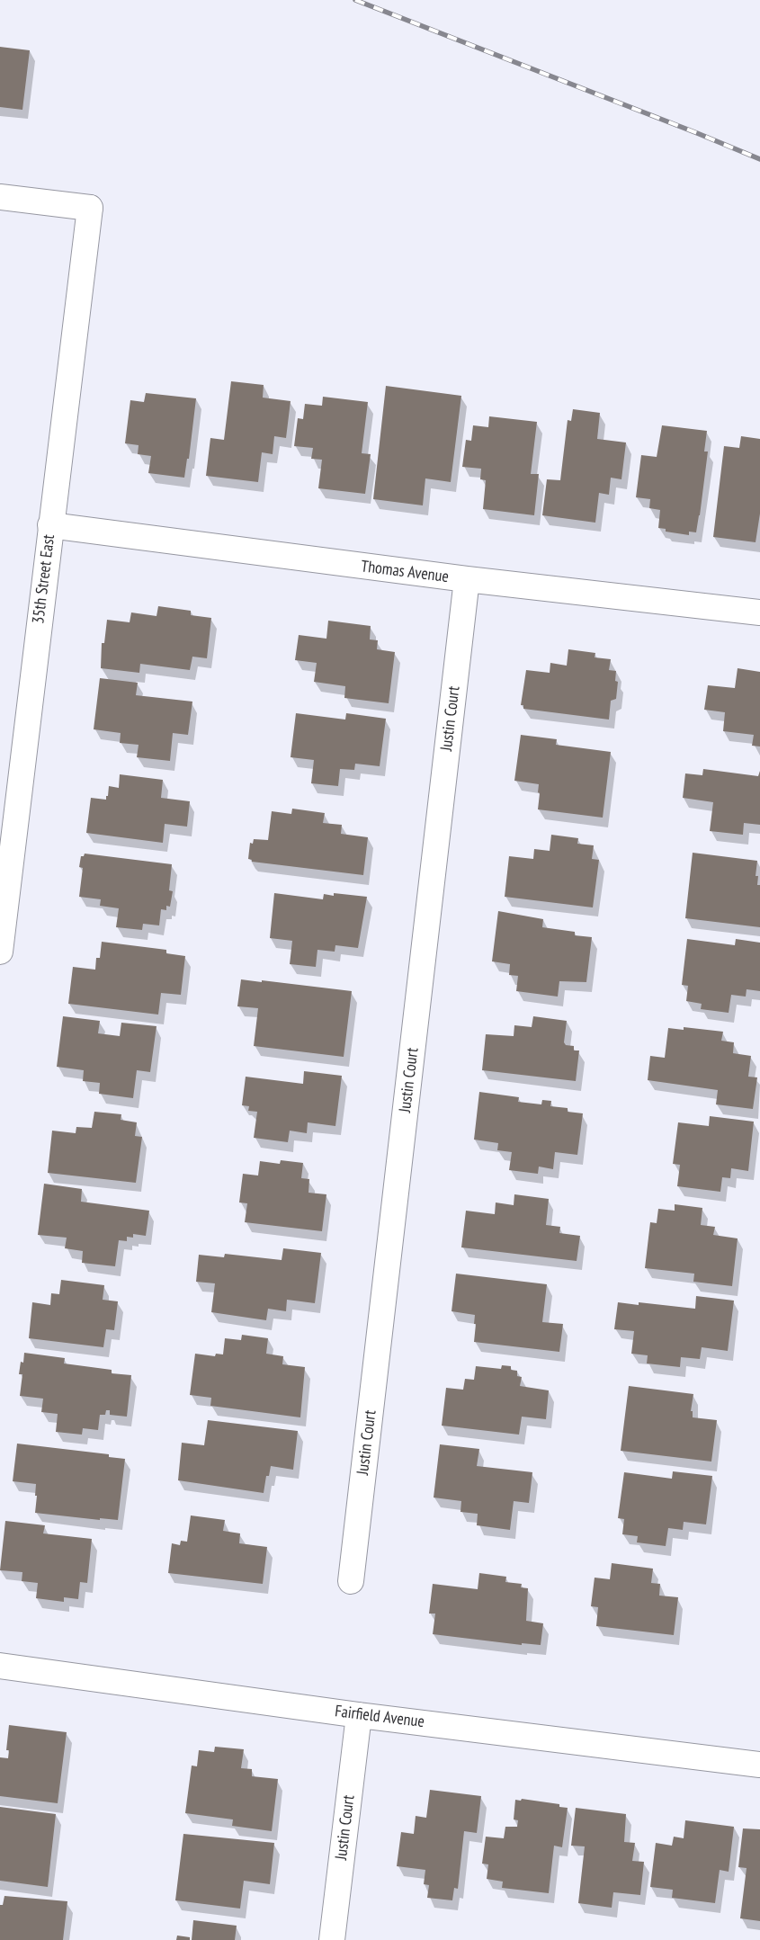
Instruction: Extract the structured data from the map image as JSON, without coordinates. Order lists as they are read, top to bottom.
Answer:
{
  "streets": {
    "street": [
      "Thomas Avenue",
      "35th Street East",
      "Justin Court",
      "Fairfield Avenue"
    ]
  },
  "crossings": [
    ["Thomas Avenue", "35th Street East"],
    ["Thomas Avenue", "Justin Court"],
    ["Justin Court", "Fairfield Avenue"]
  ]
}
